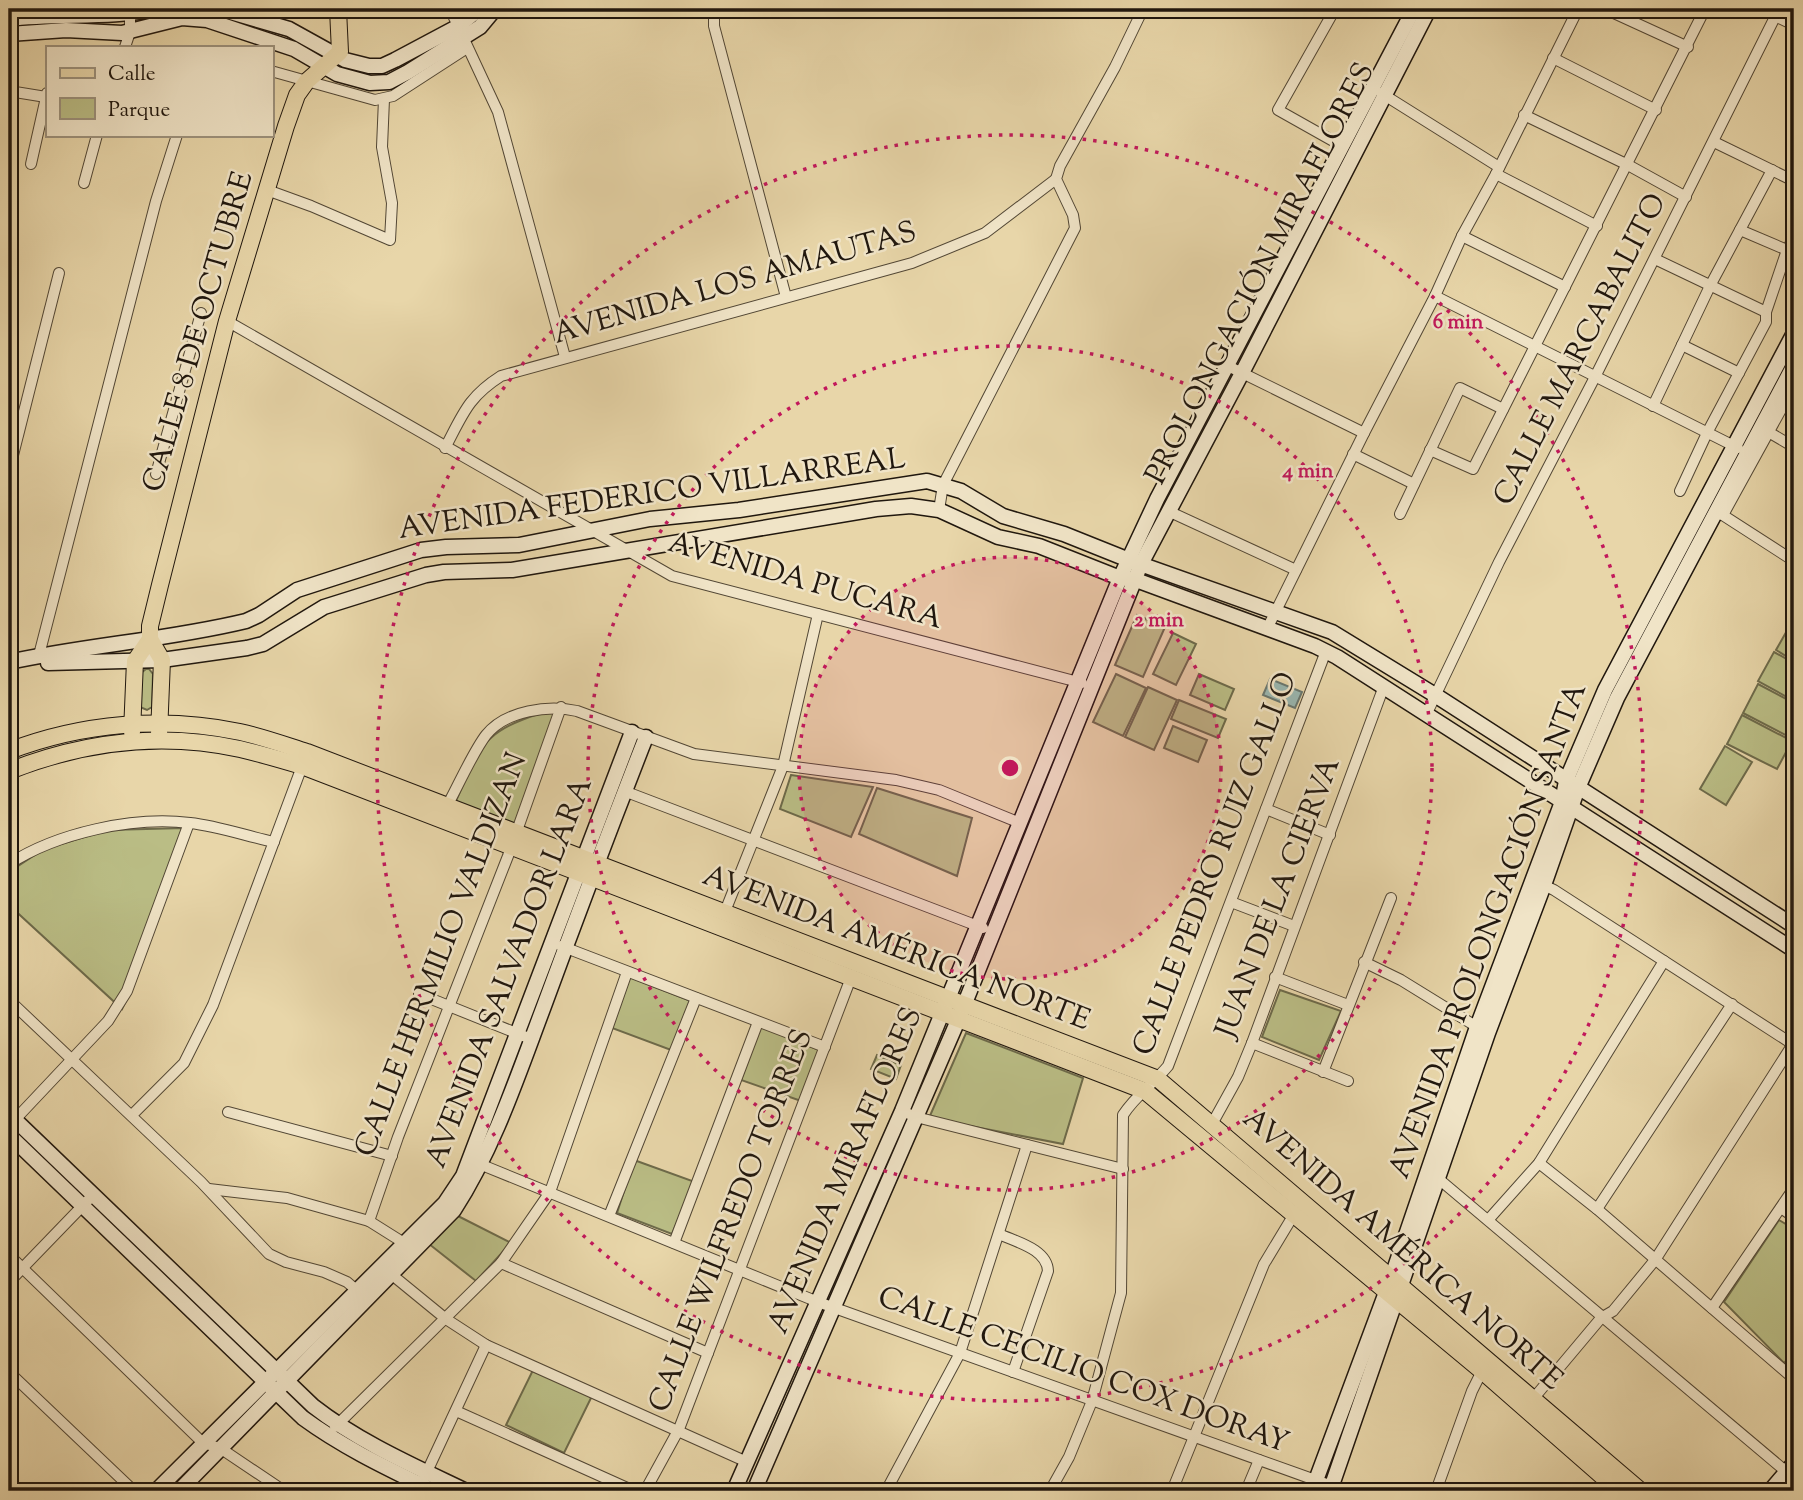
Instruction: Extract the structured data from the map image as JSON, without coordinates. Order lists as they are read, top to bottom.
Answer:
{
  "streets": {
    "main road": [
      "PROLONGACIÓN MIRAFLORES",
      "CALLE 8 DE OCTUBRE",
      "AVENIDA FEDERICO VILLARREAL",
      "AVENIDA PROLONGACIÓN SANTA",
      "AVENIDA AMÉRICA NORTE",
      "AVENIDA SALVADOR LARA",
      "AVENIDA MIRAFLORES"
    ],
    "street": [
      "AVENIDA LOS AMAUTAS",
      "CALLE MARCABALITO",
      "AVENIDA PUCARA",
      "CALLE PEDRO RUIZ GALLO",
      "JUAN DE LA CIERVA",
      "CALLE HERMILIO VALDIZAN",
      "CALLE WILFREDO TORRES",
      "CALLE CECILIO COX DORAY"
    ]
  },
  "crossings": [
    ["PROLONGACIÓN MIRAFLORES", "AVENIDA FEDERICO VILLARREAL"],
    ["PROLONGACIÓN MIRAFLORES", "AVENIDA MIRAFLORES"],
    ["AVENIDA LOS AMAUTAS", "AVENIDA PUCARA"],
    ["CALLE 8 DE OCTUBRE", "AVENIDA FEDERICO VILLARREAL"],
    ["CALLE 8 DE OCTUBRE", "AVENIDA PUCARA"],
    ["CALLE MARCABALITO", "AVENIDA FEDERICO VILLARREAL"],
    ["AVENIDA FEDERICO VILLARREAL", "AVENIDA PUCARA"],
    ["AVENIDA FEDERICO VILLARREAL", "AVENIDA PROLONGACIÓN SANTA"],
    ["AVENIDA FEDERICO VILLARREAL", "AVENIDA MIRAFLORES"],
    ["AVENIDA PUCARA", "AVENIDA MIRAFLORES"],
    ["CALLE PEDRO RUIZ GALLO", "AVENIDA AMÉRICA NORTE"],
    ["CALLE PEDRO RUIZ GALLO", "CALLE CECILIO COX DORAY"],
    ["JUAN DE LA CIERVA", "AVENIDA AMÉRICA NORTE"],
    ["AVENIDA PROLONGACIÓN SANTA", "AVENIDA AMÉRICA NORTE"],
    ["AVENIDA PROLONGACIÓN SANTA", "CALLE CECILIO COX DORAY"],
    ["AVENIDA AMÉRICA NORTE", "CALLE HERMILIO VALDIZAN"],
    ["AVENIDA AMÉRICA NORTE", "AVENIDA SALVADOR LARA"],
    ["AVENIDA AMÉRICA NORTE", "AVENIDA MIRAFLORES"],
    ["AVENIDA AMÉRICA NORTE", "CALLE WILFREDO TORRES"],
    ["AVENIDA SALVADOR LARA", "CALLE CECILIO COX DORAY"],
    ["AVENIDA MIRAFLORES", "CALLE CECILIO COX DORAY"],
    ["CALLE WILFREDO TORRES", "CALLE CECILIO COX DORAY"]
  ],
  "legend": ["Calle", "Parque"],
  "rings": ["6 min", "4 min", "2 min"]
}
